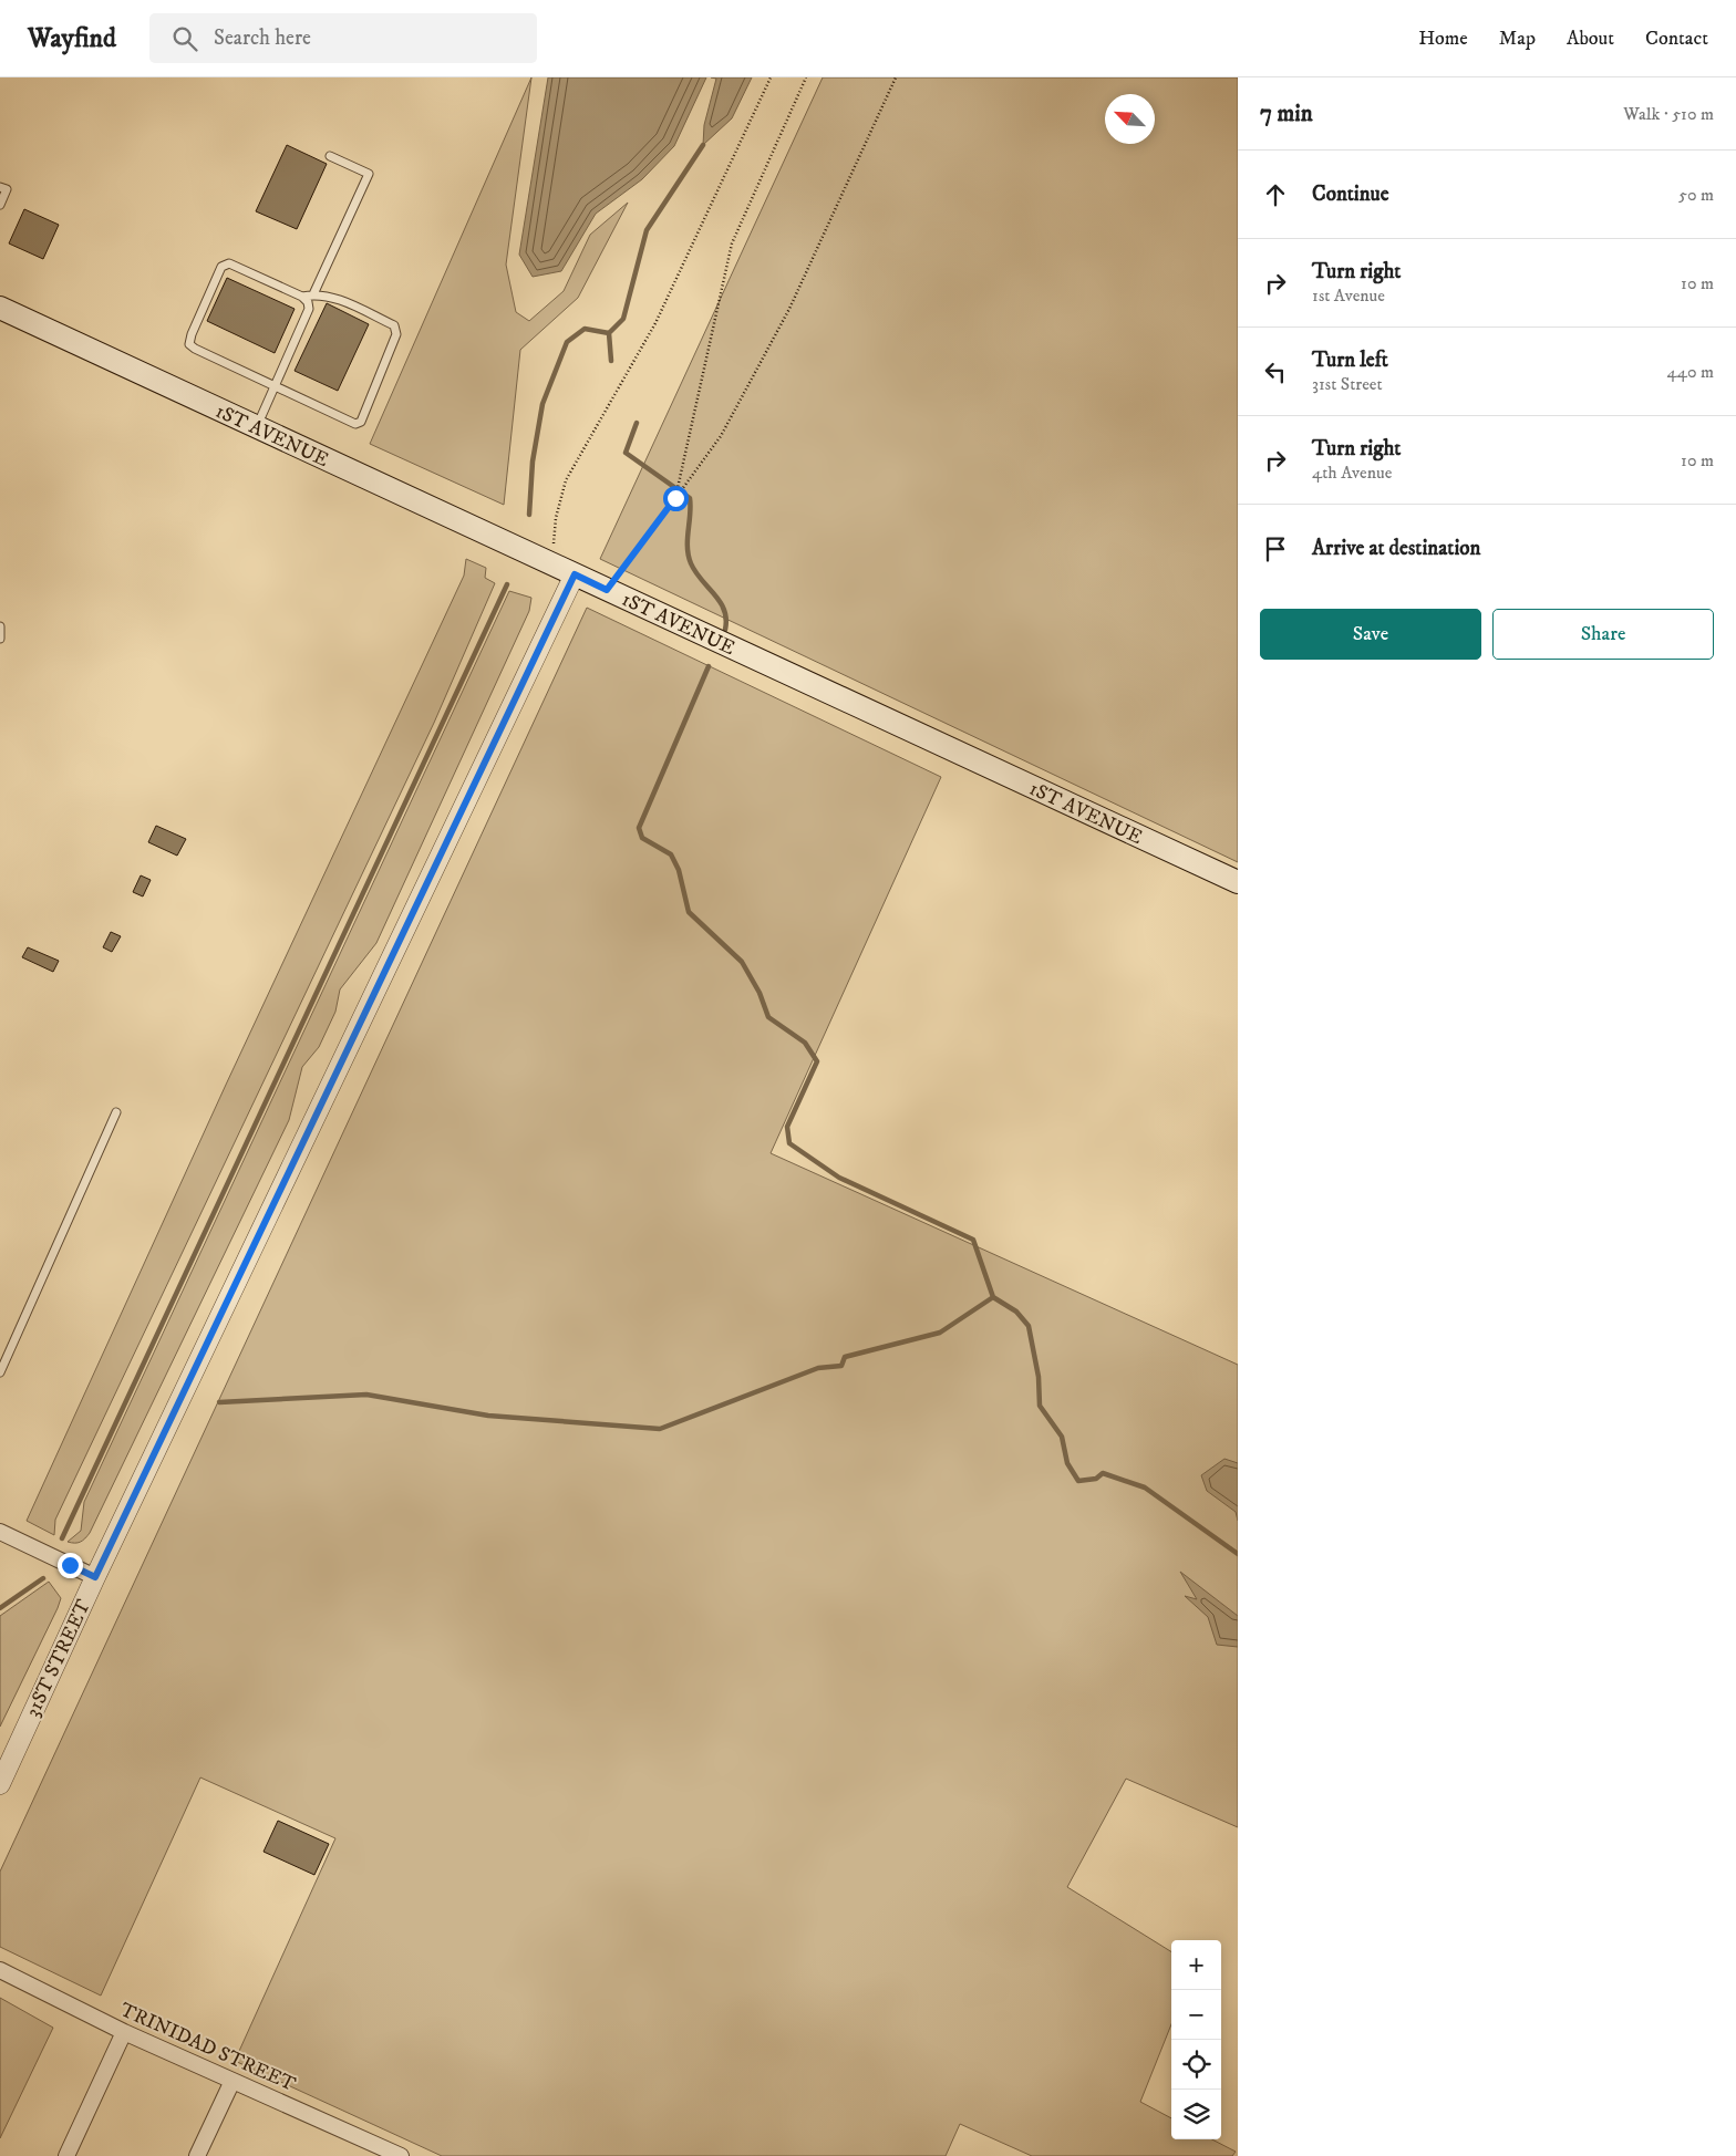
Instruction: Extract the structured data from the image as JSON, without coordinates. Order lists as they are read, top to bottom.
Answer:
{
  "streets": {
    "main road": ["1ST AVENUE"],
    "street": ["31ST STREET", "TRINIDAD STREET"]
  },
  "crossings": [
    ["1ST AVENUE", "31ST STREET"]
  ],
  "north": "top left",
  "page": {
    "header": "Wayfind",
    "search": "Search here",
    "nav": [
      "Home",
      "Map",
      "About",
      "Contact"
    ],
    "heading": ["7 min", "Walk · 510 m"],
    "list": [
      ["Continue", "50 m"],
      ["Turn right", "1st Avenue", "10 m"],
      ["Turn left", "31st Street", "440 m"],
      ["Turn right", "4th Avenue", "10 m"],
      "Arrive at destination"
    ],
    "buttons": ["Save", "Share"],
    "map_buttons": ["+", "−"]
  }
}
